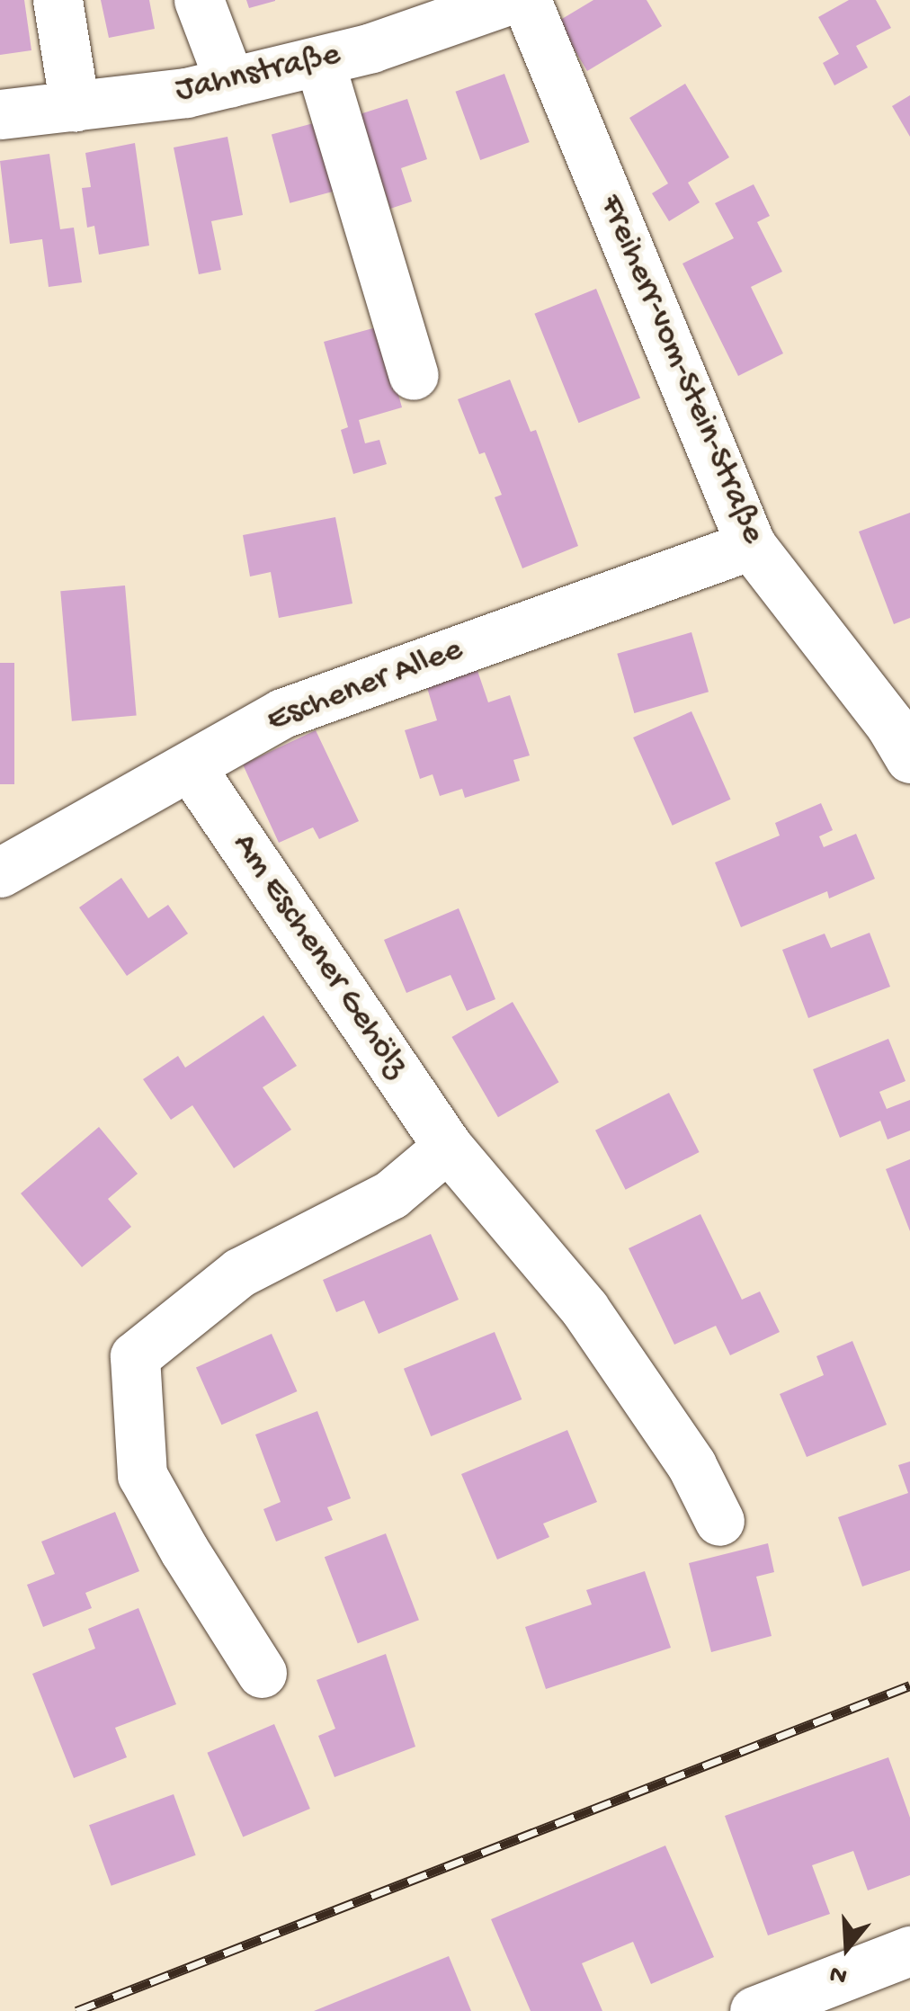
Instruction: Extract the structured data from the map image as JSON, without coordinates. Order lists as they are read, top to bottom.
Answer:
{
  "streets": {
    "street": [
      "Jahnstraße",
      "Freiherr-vom-Stein-Straße",
      "Eschener Allee",
      "Am Eschener Gehölz"
    ]
  },
  "crossings": [
    ["Freiherr-vom-Stein-Straße", "Eschener Allee"],
    ["Eschener Allee", "Am Eschener Gehölz"]
  ],
  "north": "bottom"
}
